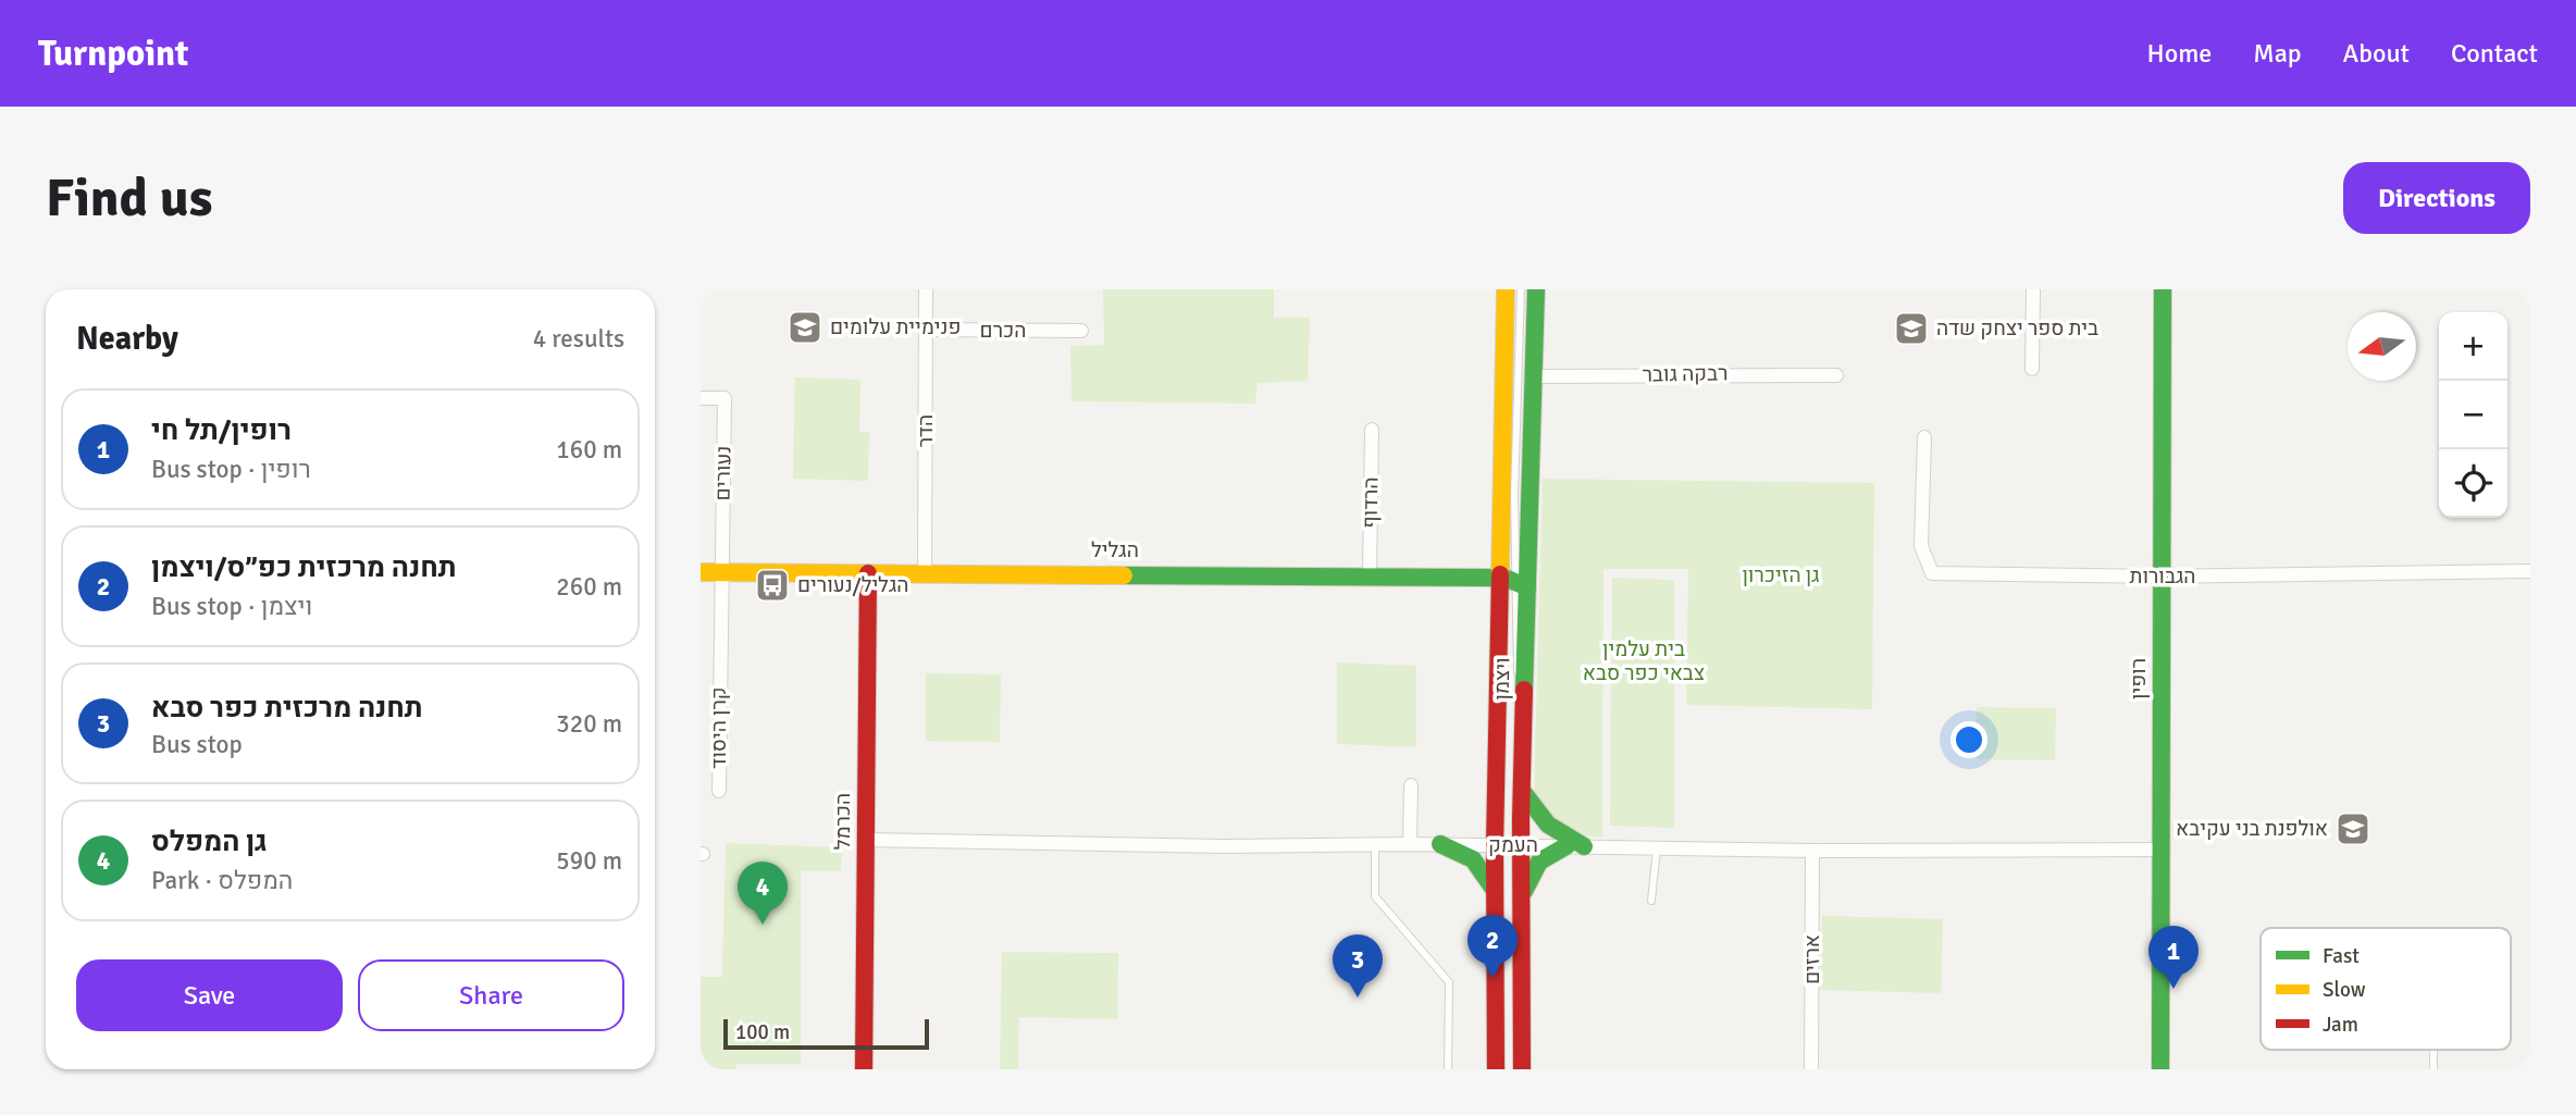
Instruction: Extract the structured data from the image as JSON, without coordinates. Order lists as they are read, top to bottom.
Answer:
{
  "streets": {
    "street": [
      "הכרם",
      "רבקה גובר",
      "הדר",
      "נעורים",
      "הרדוף",
      "הגליל",
      "הגבורות",
      "ויצמן",
      "רופין",
      "קרן היסוד",
      "הכרמל",
      "העמק",
      "ארזים"
    ]
  },
  "crossings": [
    ["הכרם", "הדר"],
    ["רבקה גובר", "ויצמן"],
    ["הדר", "הגליל"],
    ["נעורים", "הגליל"],
    ["נעורים", "קרן היסוד"],
    ["הרדוף", "הגליל"],
    ["הגליל", "ויצמן"],
    ["הגליל", "קרן היסוד"],
    ["הגליל", "הכרמל"],
    ["הגבורות", "רופין"],
    ["ויצמן", "העמק"],
    ["רופין", "העמק"],
    ["הכרמל", "העמק"],
    ["העמק", "ארזים"]
  ],
  "parks": ["גן הזיכרון", "בית עלמין צבאי כפר סבא"],
  "places": {
    "school or university": ["פנימיית עלומים", "בית ספר יצחק שדה", "אולפנת בני עקיבא"],
    "bus stop": ["הגליל/נעורים"]
  },
  "legend": ["Fast", "Slow", "Jam"],
  "scale_bar": "100 m",
  "north": "left",
  "page": {
    "header": "Turnpoint",
    "nav": [
      "Home",
      "Map",
      "About",
      "Contact"
    ],
    "buttons": [
      "Directions",
      ["Save", "Share"]
    ],
    "title": "Find us",
    "heading": ["Nearby", "4 results"],
    "map_buttons": ["+", "−"],
    "list": [
      {
        "mark": "1",
        "name": "רופין/תל חי",
        "note": "Bus stop · רופין",
        "value": "160 m"
      },
      {
        "mark": "2",
        "name": "תחנה מרכזית כפ״ס/ויצמן",
        "note": "Bus stop · ויצמן",
        "value": "260 m"
      },
      {
        "mark": "3",
        "name": "תחנה מרכזית כפר סבא",
        "note": "Bus stop",
        "value": "320 m"
      },
      {
        "mark": "4",
        "name": "גן המפלס",
        "note": "Park · המפלס",
        "value": "590 m"
      }
    ],
    "pins": [
      "4",
      "2",
      "1",
      "3"
    ],
    "scale": "100 m"
  }
}
